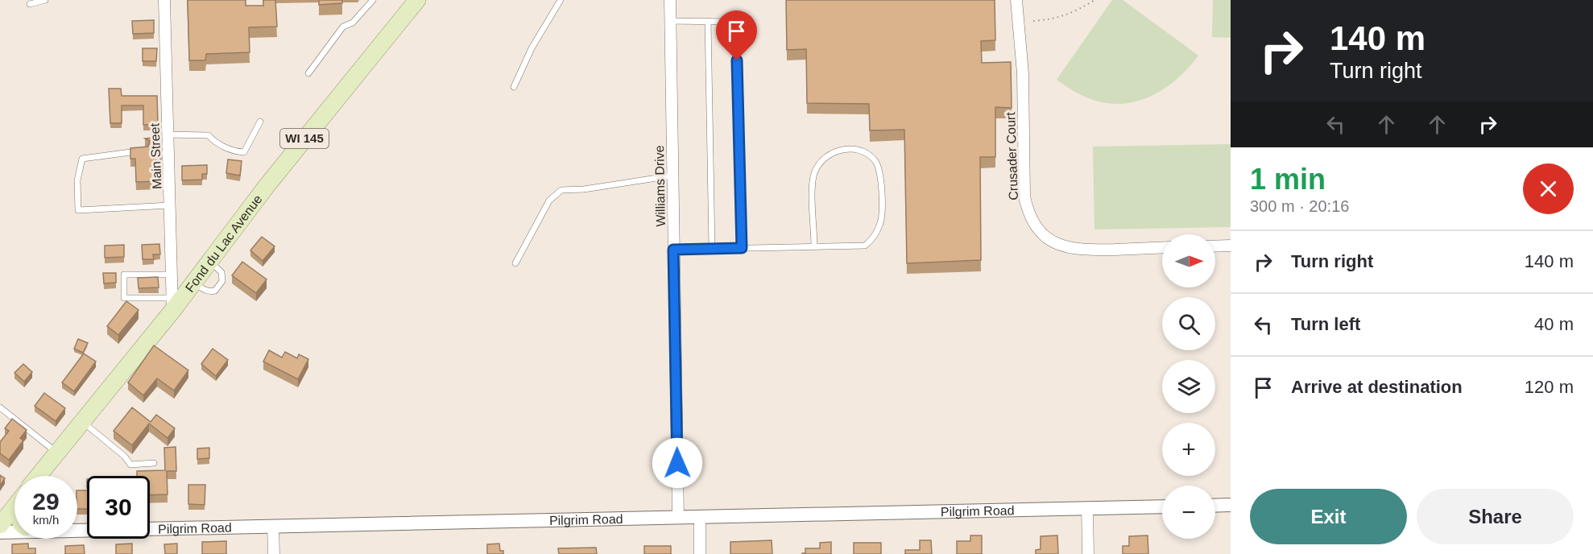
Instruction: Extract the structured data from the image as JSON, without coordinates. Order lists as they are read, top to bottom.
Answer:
{
  "streets": {
    "main road": ["WI 145", "Fond du Lac Avenue"],
    "street": [
      "Main Street",
      "Crusader Court",
      "Williams Drive",
      "Pilgrim Road"
    ]
  },
  "crossings": [
    ["Main Street", "Fond du Lac Avenue"],
    ["Williams Drive", "Pilgrim Road"]
  ],
  "north": "right",
  "page": {
    "turn": ["140 m", "Turn right"],
    "heading": ["1 min", "300 m · 20:16"],
    "list": [
      {
        "name": "Turn right",
        "value": "140 m"
      },
      {
        "name": "Turn left",
        "value": "40 m"
      },
      {
        "name": "Arrive at destination",
        "value": "120 m"
      }
    ],
    "map_buttons": ["+", "−"],
    "speed": "29 km/h",
    "limit": "30",
    "buttons": ["Exit", "Share"]
  }
}
